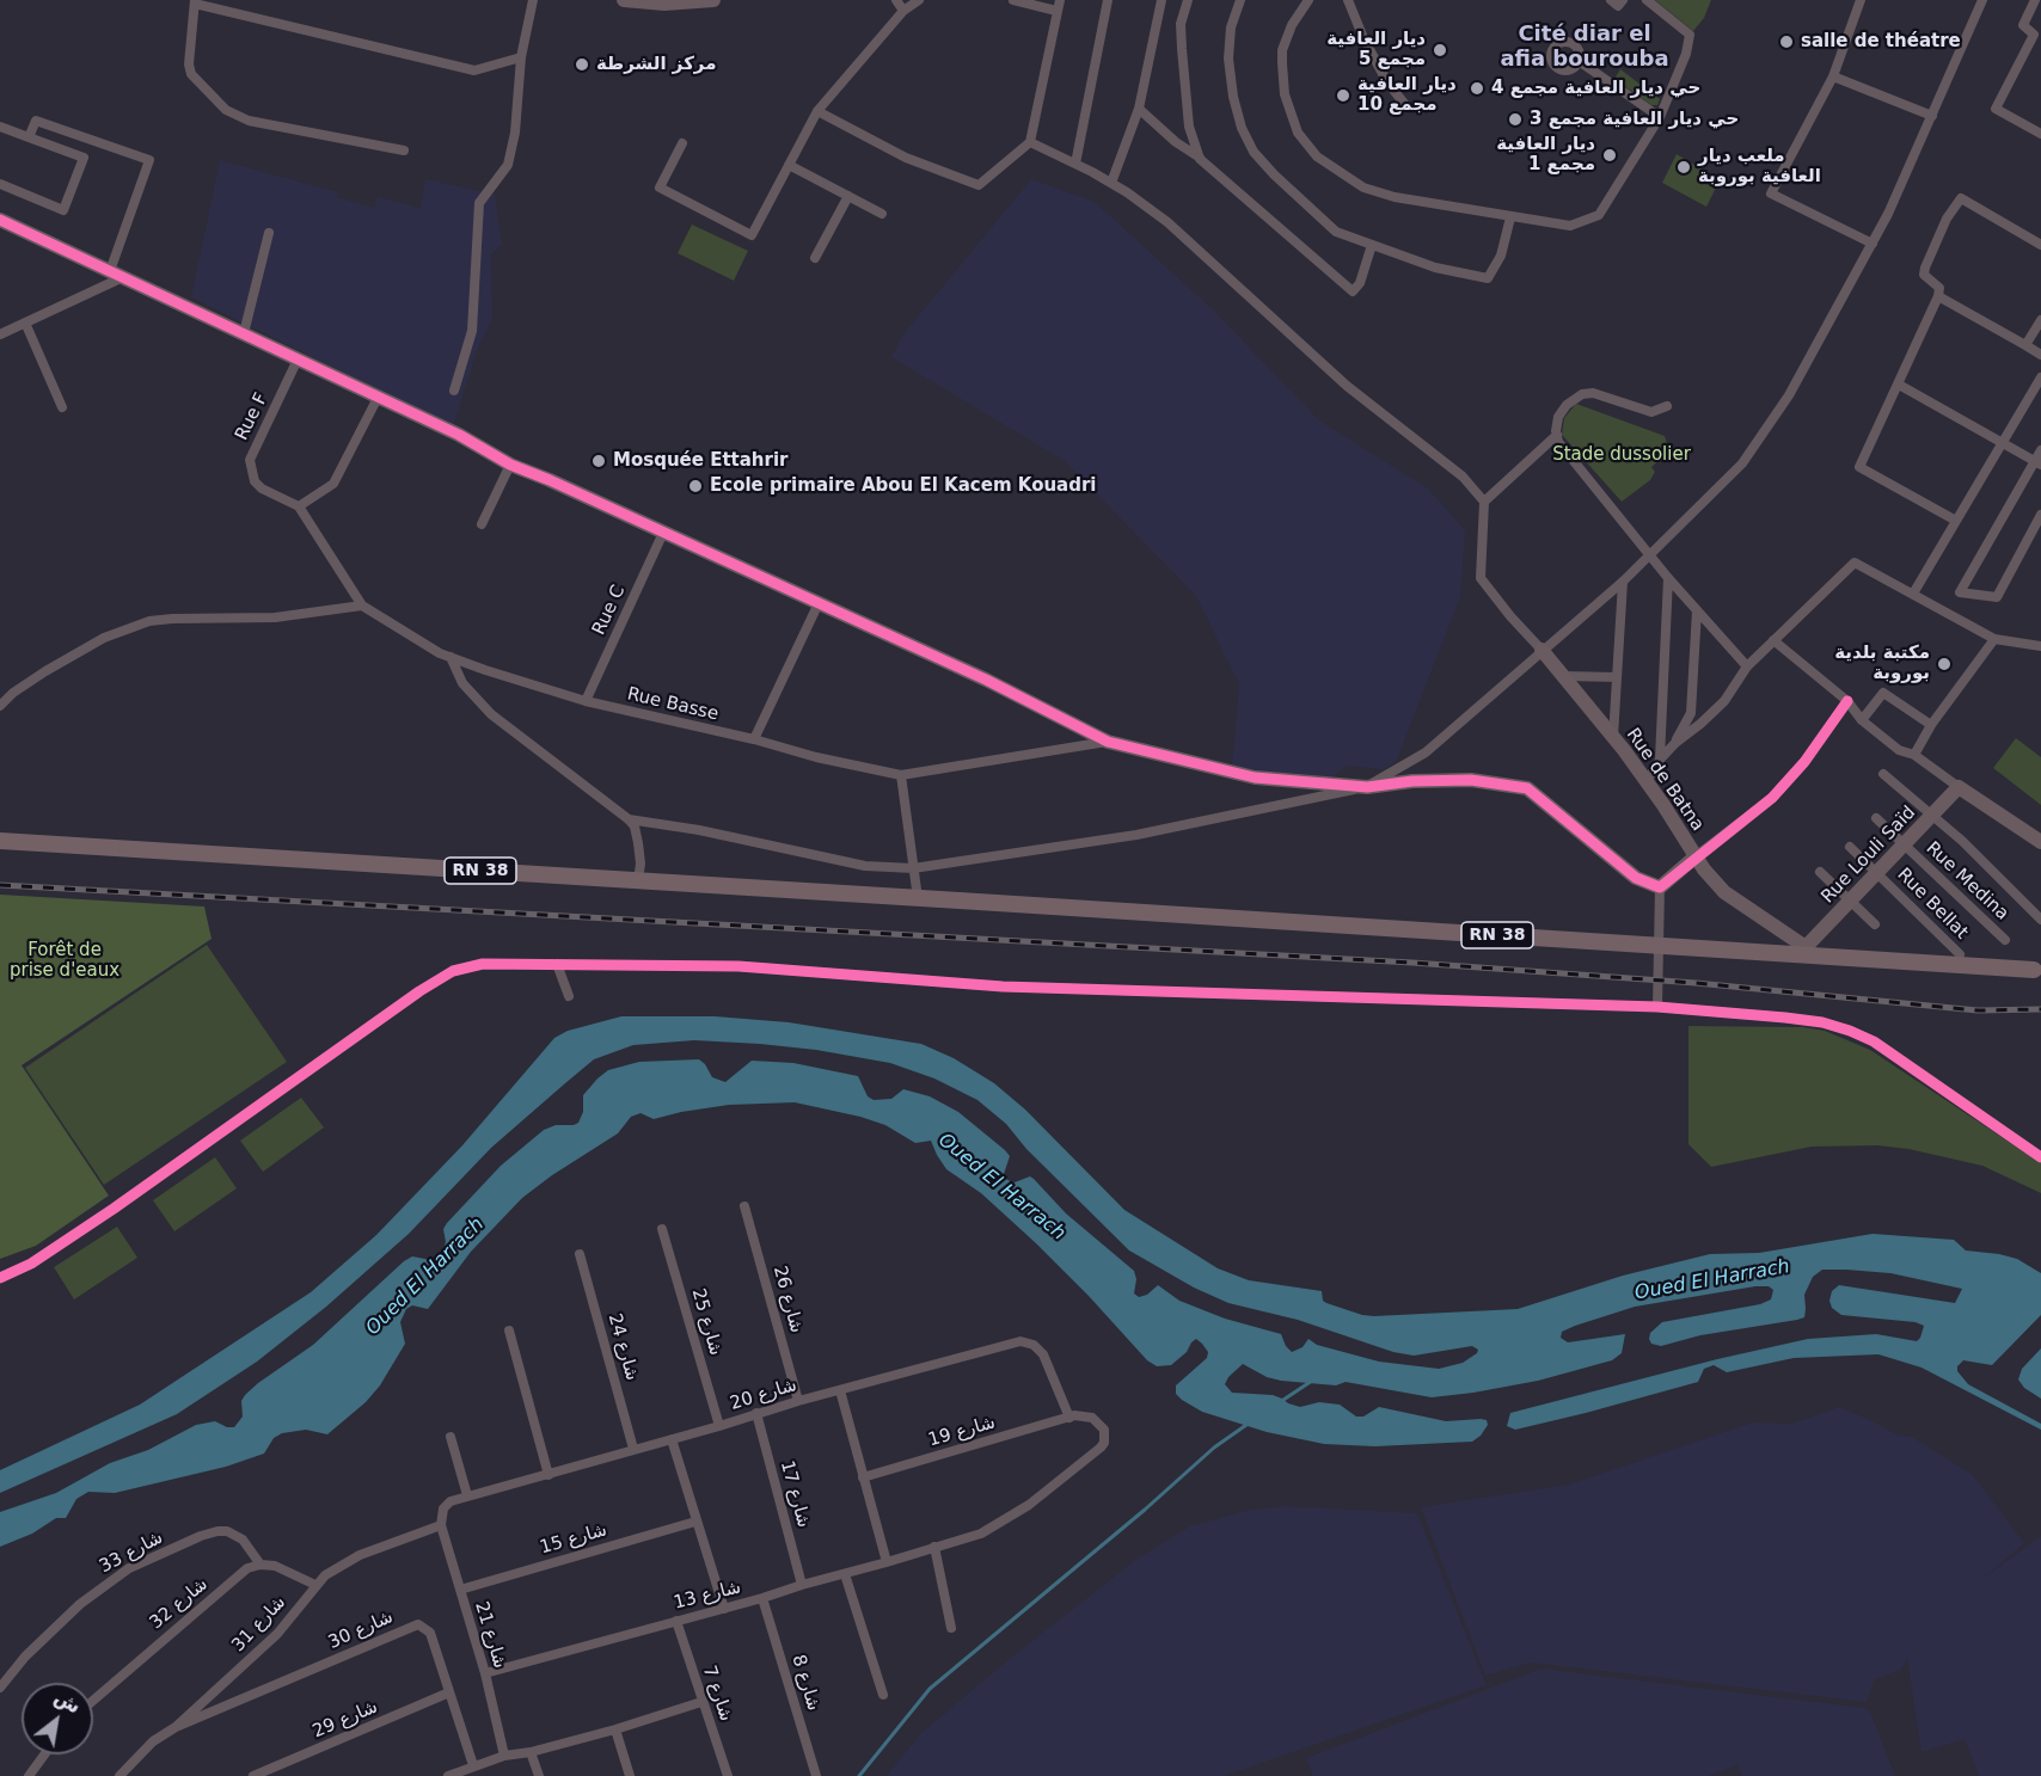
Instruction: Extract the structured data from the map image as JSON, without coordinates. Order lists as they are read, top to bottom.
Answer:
{
  "streets": {
    "main road": ["RN 38"],
    "street": [
      "Rue F",
      "Rue C",
      "Rue Basse",
      "Rue de Batna",
      "Rue Louli Saïd",
      "Rue Medina",
      "Rue Bellat",
      "شارع 26",
      "شارع 25",
      "شارع 24",
      "شارع 20",
      "شارع 19",
      "شارع 17",
      "شارع 15",
      "شارع 33",
      "شارع 13",
      "شارع 32",
      "شارع 31",
      "شارع 30",
      "شارع 21",
      "شارع 8",
      "شارع 7",
      "شارع 29"
    ]
  },
  "crossings": [
    ["Rue F", "Rue Basse"],
    ["Rue C", "Rue Basse"],
    ["Rue de Batna", "Rue Louli Saïd"],
    ["Rue Louli Saïd", "Rue Medina"],
    ["Rue Louli Saïd", "Rue Bellat"],
    ["شارع 26", "شارع 20"],
    ["شارع 25", "شارع 20"],
    ["شارع 24", "شارع 20"],
    ["شارع 20", "شارع 19"],
    ["شارع 20", "شارع 17"],
    ["شارع 20", "شارع 13"],
    ["شارع 20", "شارع 31"],
    ["شارع 20", "شارع 21"],
    ["شارع 19", "شارع 13"],
    ["شارع 17", "شارع 13"],
    ["شارع 15", "شارع 21"],
    ["شارع 33", "شارع 32"],
    ["شارع 13", "شارع 21"],
    ["شارع 13", "شارع 8"],
    ["شارع 13", "شارع 7"],
    ["شارع 31", "شارع 30"],
    ["شارع 31", "شارع 21"],
    ["شارع 30", "شارع 29"]
  ],
  "districts": ["Cité diar el afia bourouba"],
  "water": ["Oued El Harrach"],
  "parks": ["Stade dussolier", "Forêt de prise d'eaux"],
  "places": [
    "salle de théatre",
    "ديار العافية مجمع 5",
    "مركز الشرطة",
    "حي ديار العافية مجمع 4",
    "ديار العافية مجمع 10",
    "حي ديار العافية مجمع 3",
    "ديار العافية مجمع 1",
    "ملعب ديار العافية بوروبة",
    "Mosquée Ettahrir",
    "Ecole primaire Abou El Kacem Kouadri",
    "مكتبة بلدية بوروبة"
  ],
  "north": "top right"
}
